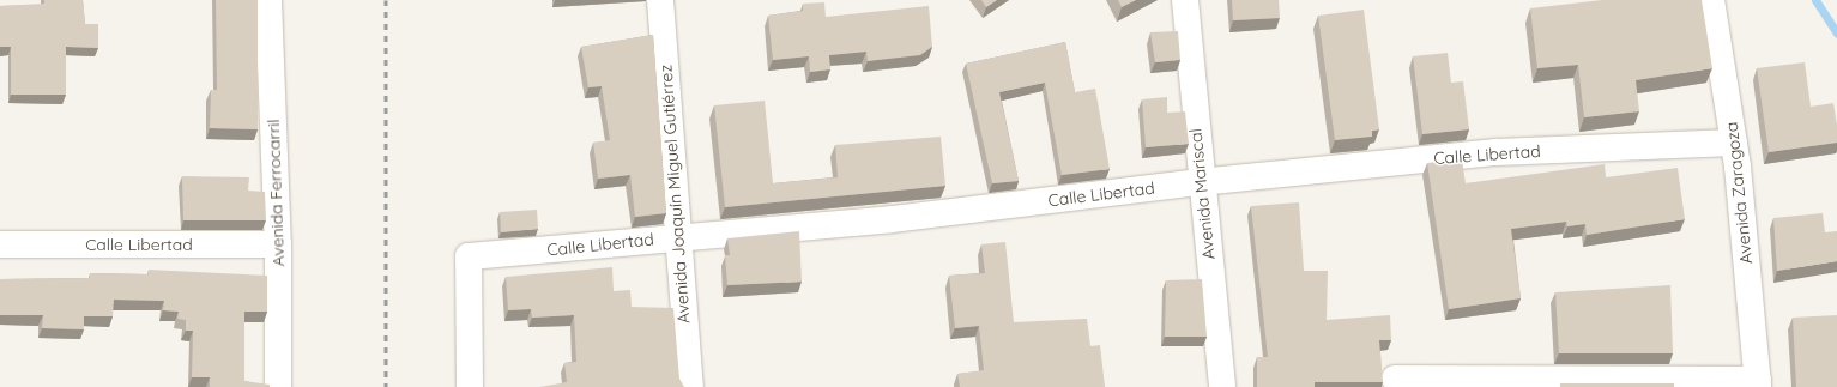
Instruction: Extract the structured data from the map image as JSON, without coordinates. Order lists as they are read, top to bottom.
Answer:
{
  "streets": {
    "street": [
      "Calle Libertad",
      "Avenida Ferrocarril",
      "Avenida Zaragoza",
      "Avenida Joaquín Miguel Gutiérrez",
      "Avenida Mariscal"
    ]
  },
  "crossings": [
    ["Calle Libertad", "Avenida Ferrocarril"],
    ["Calle Libertad", "Avenida Zaragoza"],
    ["Calle Libertad", "Avenida Joaquín Miguel Gutiérrez"],
    ["Calle Libertad", "Avenida Mariscal"]
  ]
}
